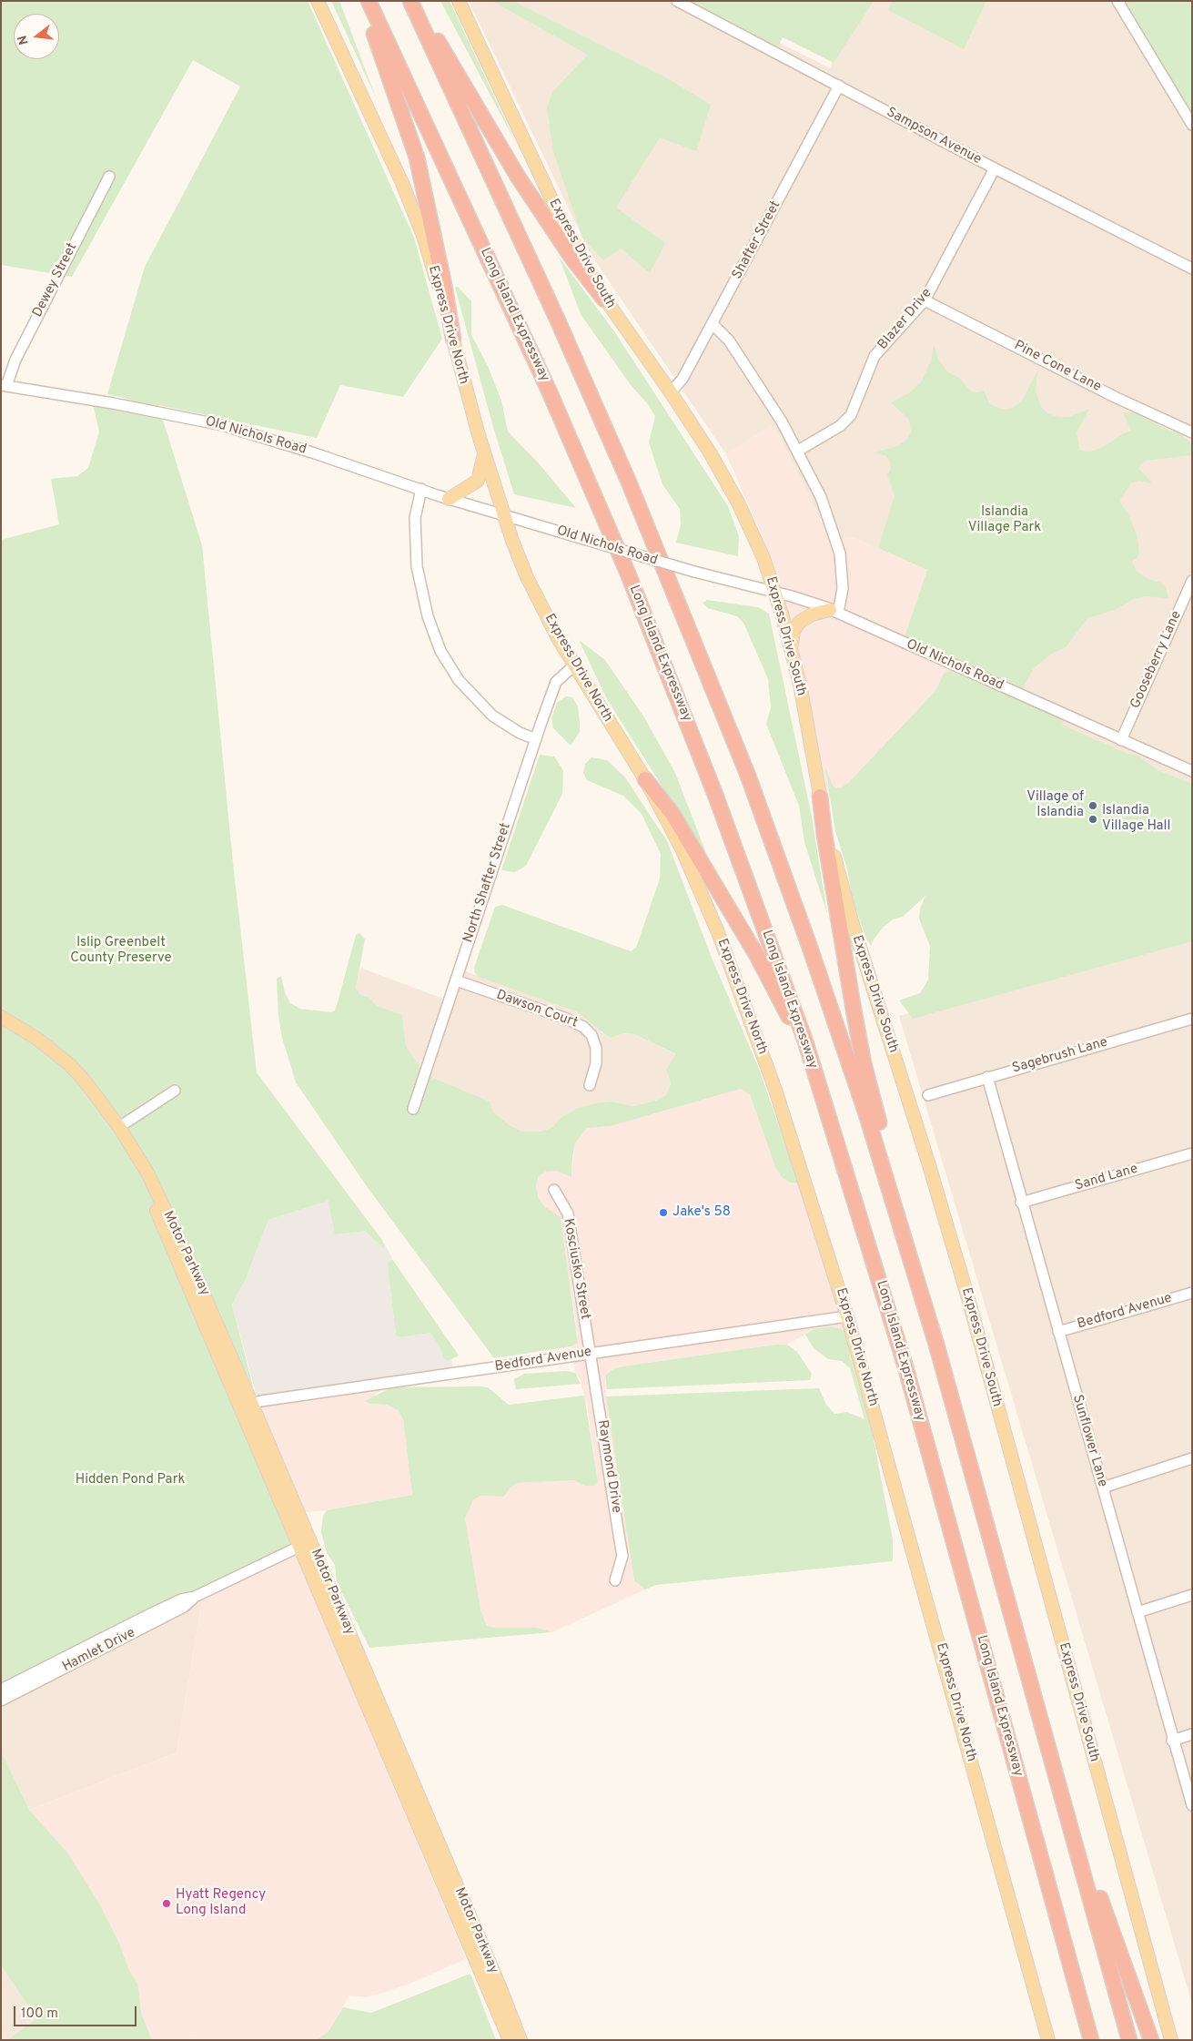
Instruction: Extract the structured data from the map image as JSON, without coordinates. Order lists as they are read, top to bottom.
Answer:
{
  "streets": {
    "highway": ["Long Island Expressway"],
    "main road": ["Express Drive South", "Express Drive North", "Motor Parkway"],
    "street": [
      "Sampson Avenue",
      "Shafter Street",
      "Dewey Street",
      "Blazer Drive",
      "Pine Cone Lane",
      "Old Nichols Road",
      "Gooseberry Lane",
      "North Shafter Street",
      "Dawson Court",
      "Sagebrush Lane",
      "Sand Lane",
      "Kosciusko Street",
      "Bedford Avenue",
      "Sunflower Lane",
      "Raymond Drive",
      "Hamlet Drive"
    ]
  },
  "crossings": [
    ["Sampson Avenue", "Shafter Street"],
    ["Sampson Avenue", "Blazer Drive"],
    ["Shafter Street", "Express Drive South"],
    ["Express Drive South", "Old Nichols Road"],
    ["Dewey Street", "Old Nichols Road"],
    ["Blazer Drive", "Pine Cone Lane"],
    ["Express Drive North", "Old Nichols Road"],
    ["Express Drive North", "North Shafter Street"],
    ["Express Drive North", "Bedford Avenue"],
    ["Old Nichols Road", "Gooseberry Lane"],
    ["North Shafter Street", "Dawson Court"],
    ["Sagebrush Lane", "Sunflower Lane"],
    ["Sand Lane", "Sunflower Lane"],
    ["Motor Parkway", "Bedford Avenue"],
    ["Motor Parkway", "Hamlet Drive"],
    ["Kosciusko Street", "Bedford Avenue"],
    ["Kosciusko Street", "Raymond Drive"],
    ["Bedford Avenue", "Sunflower Lane"],
    ["Bedford Avenue", "Raymond Drive"]
  ],
  "parks": ["Islandia Village Park", "Islip Greenbelt County Preserve", "Hidden Pond Park"],
  "places": [
    "Village of Islandia",
    "Islandia Village Hall",
    "Jake's 58",
    "Hyatt Regency Long Island"
  ],
  "scale_bar": "100 m",
  "north": "left"
}
